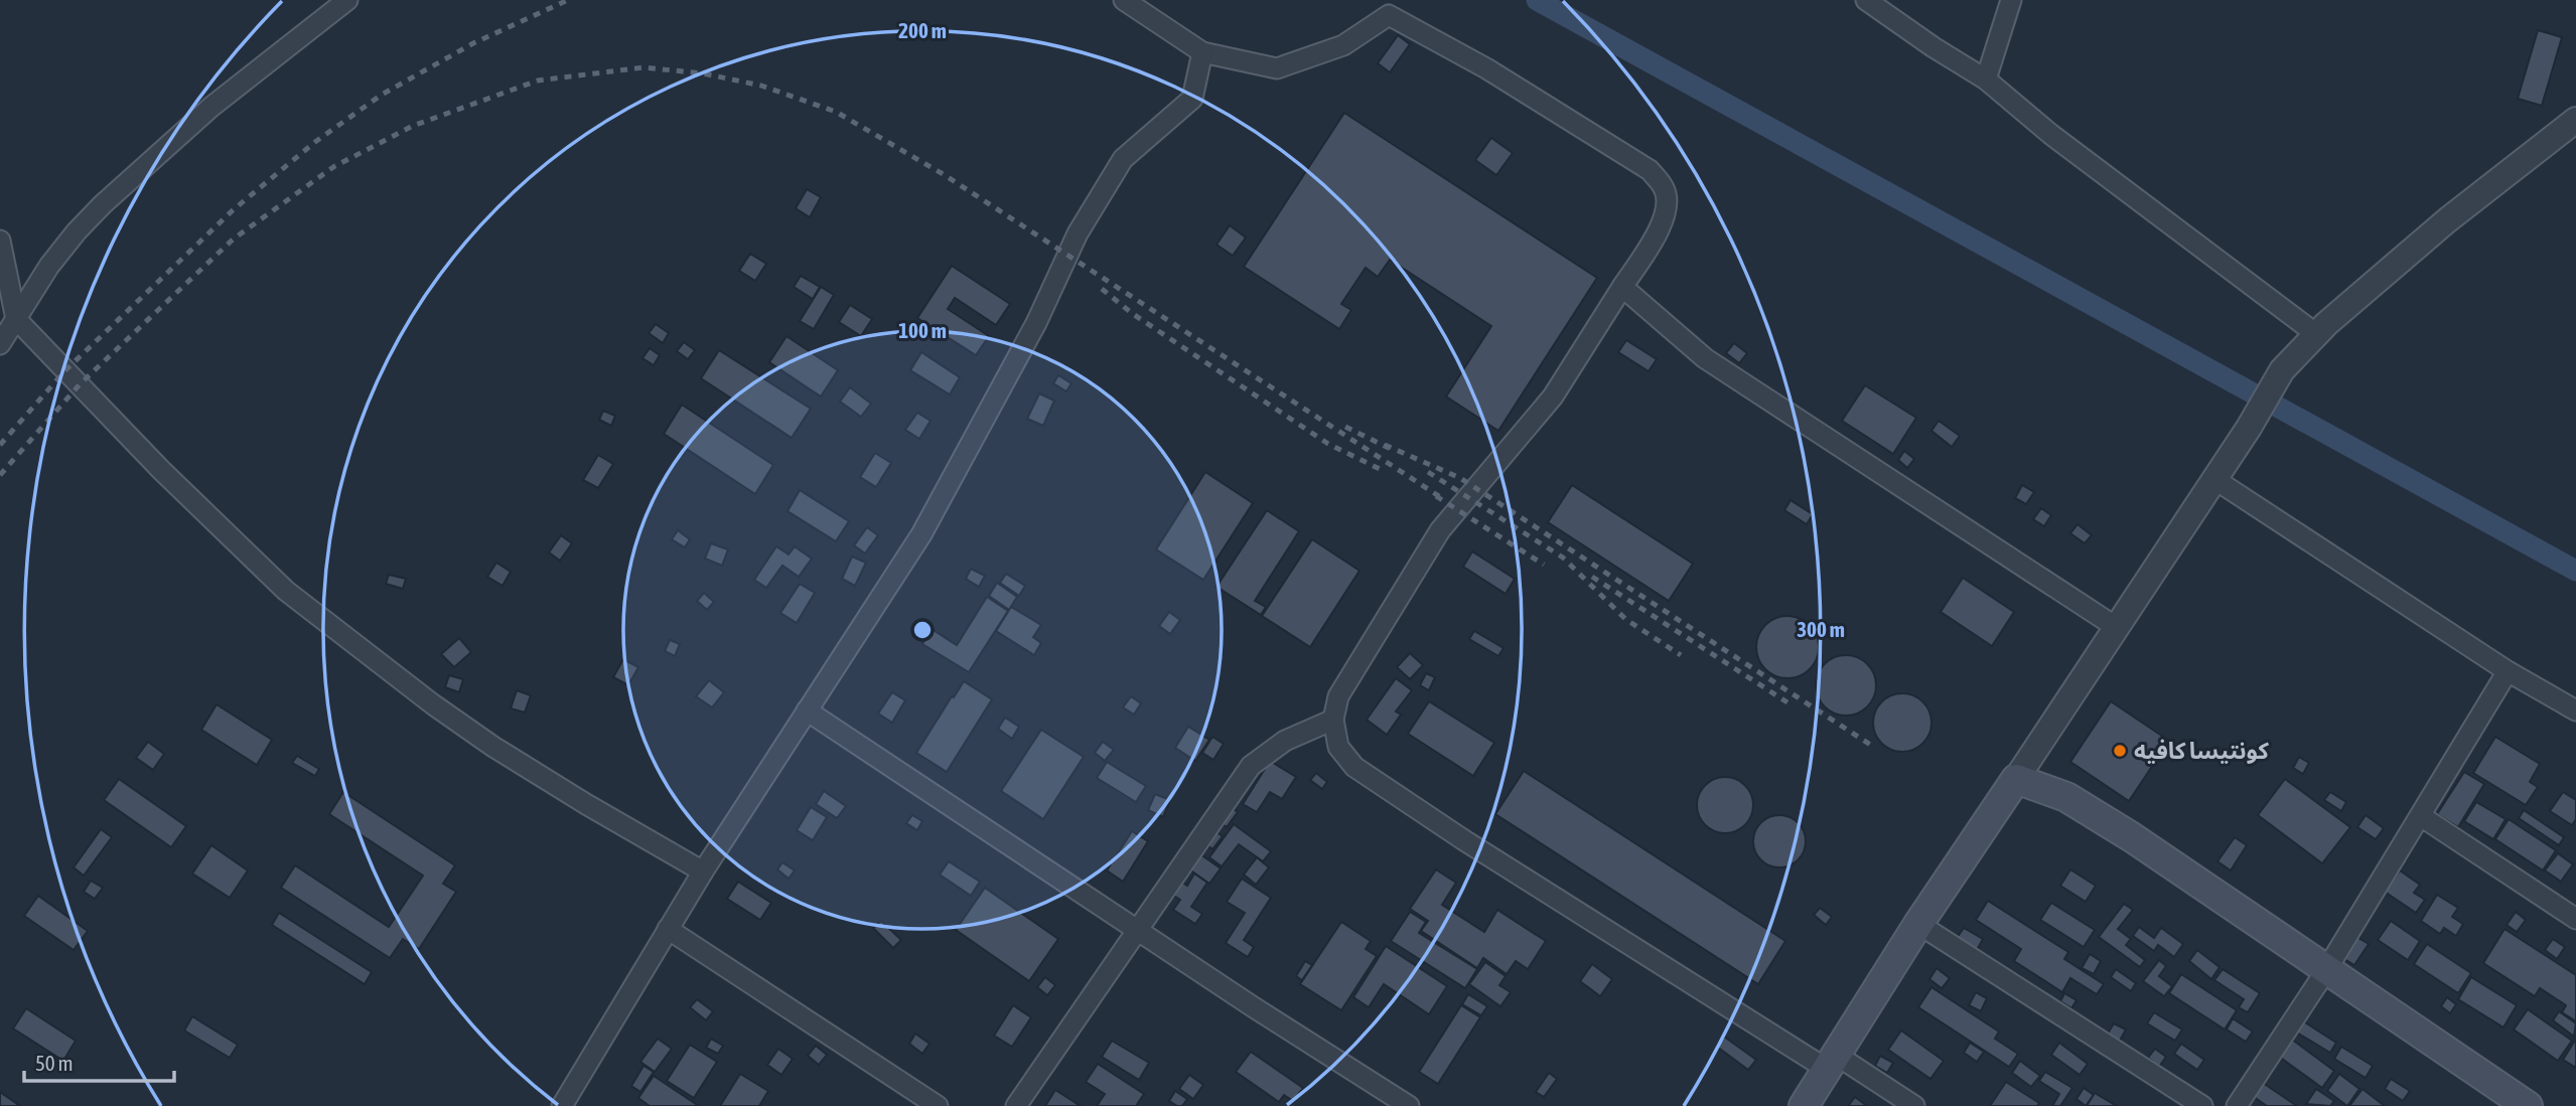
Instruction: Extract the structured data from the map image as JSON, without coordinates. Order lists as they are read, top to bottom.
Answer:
{
  "places": ["كونتيسا كافيه"],
  "scale_bar": "50 m",
  "rings": ["200 m", "100 m", "300 m"]
}
